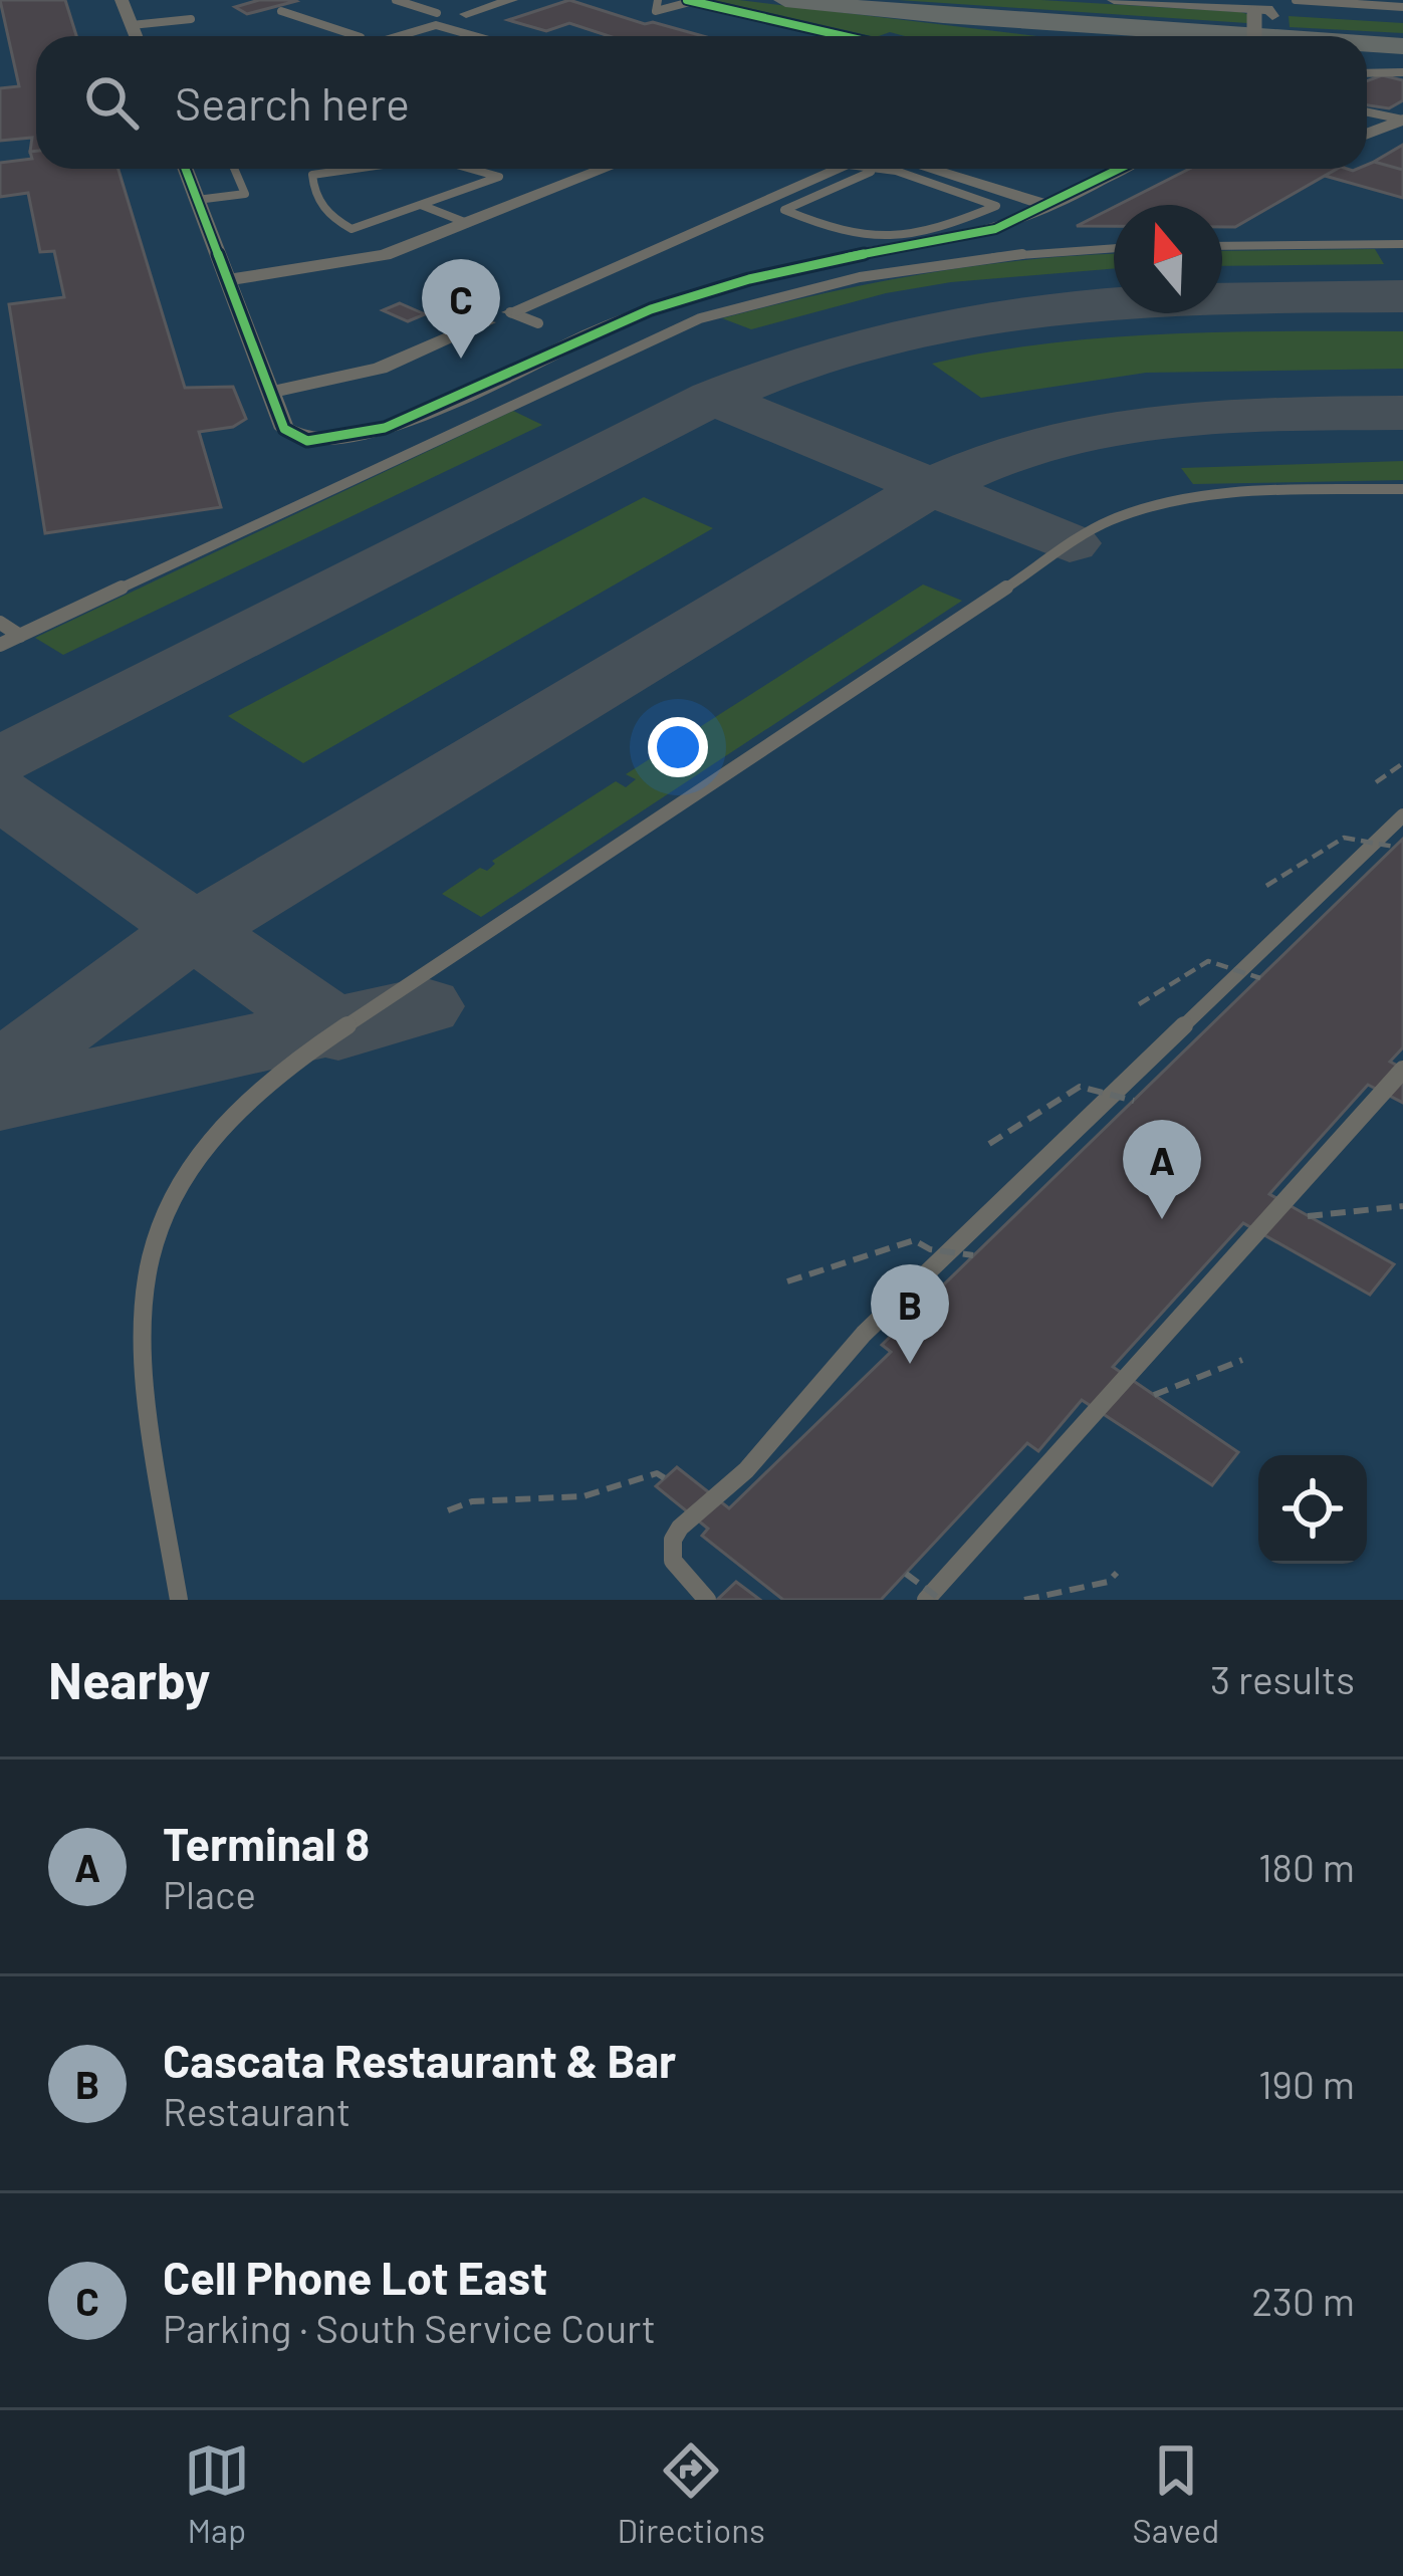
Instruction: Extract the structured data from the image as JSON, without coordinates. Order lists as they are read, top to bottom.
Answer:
{
  "north": "top",
  "page": {
    "search": "Search here",
    "pins": ["C", "A", "B"],
    "heading": ["Nearby", "3 results"],
    "list": [
      {
        "mark": "A",
        "name": "Terminal 8",
        "note": "Place",
        "value": "180 m"
      },
      {
        "mark": "B",
        "name": "Cascata Restaurant & Bar",
        "note": "Restaurant",
        "value": "190 m"
      },
      {
        "mark": "C",
        "name": "Cell Phone Lot East",
        "note": "Parking · South Service Court",
        "value": "230 m"
      }
    ],
    "nav": ["Map", "Directions", "Saved"]
  }
}
